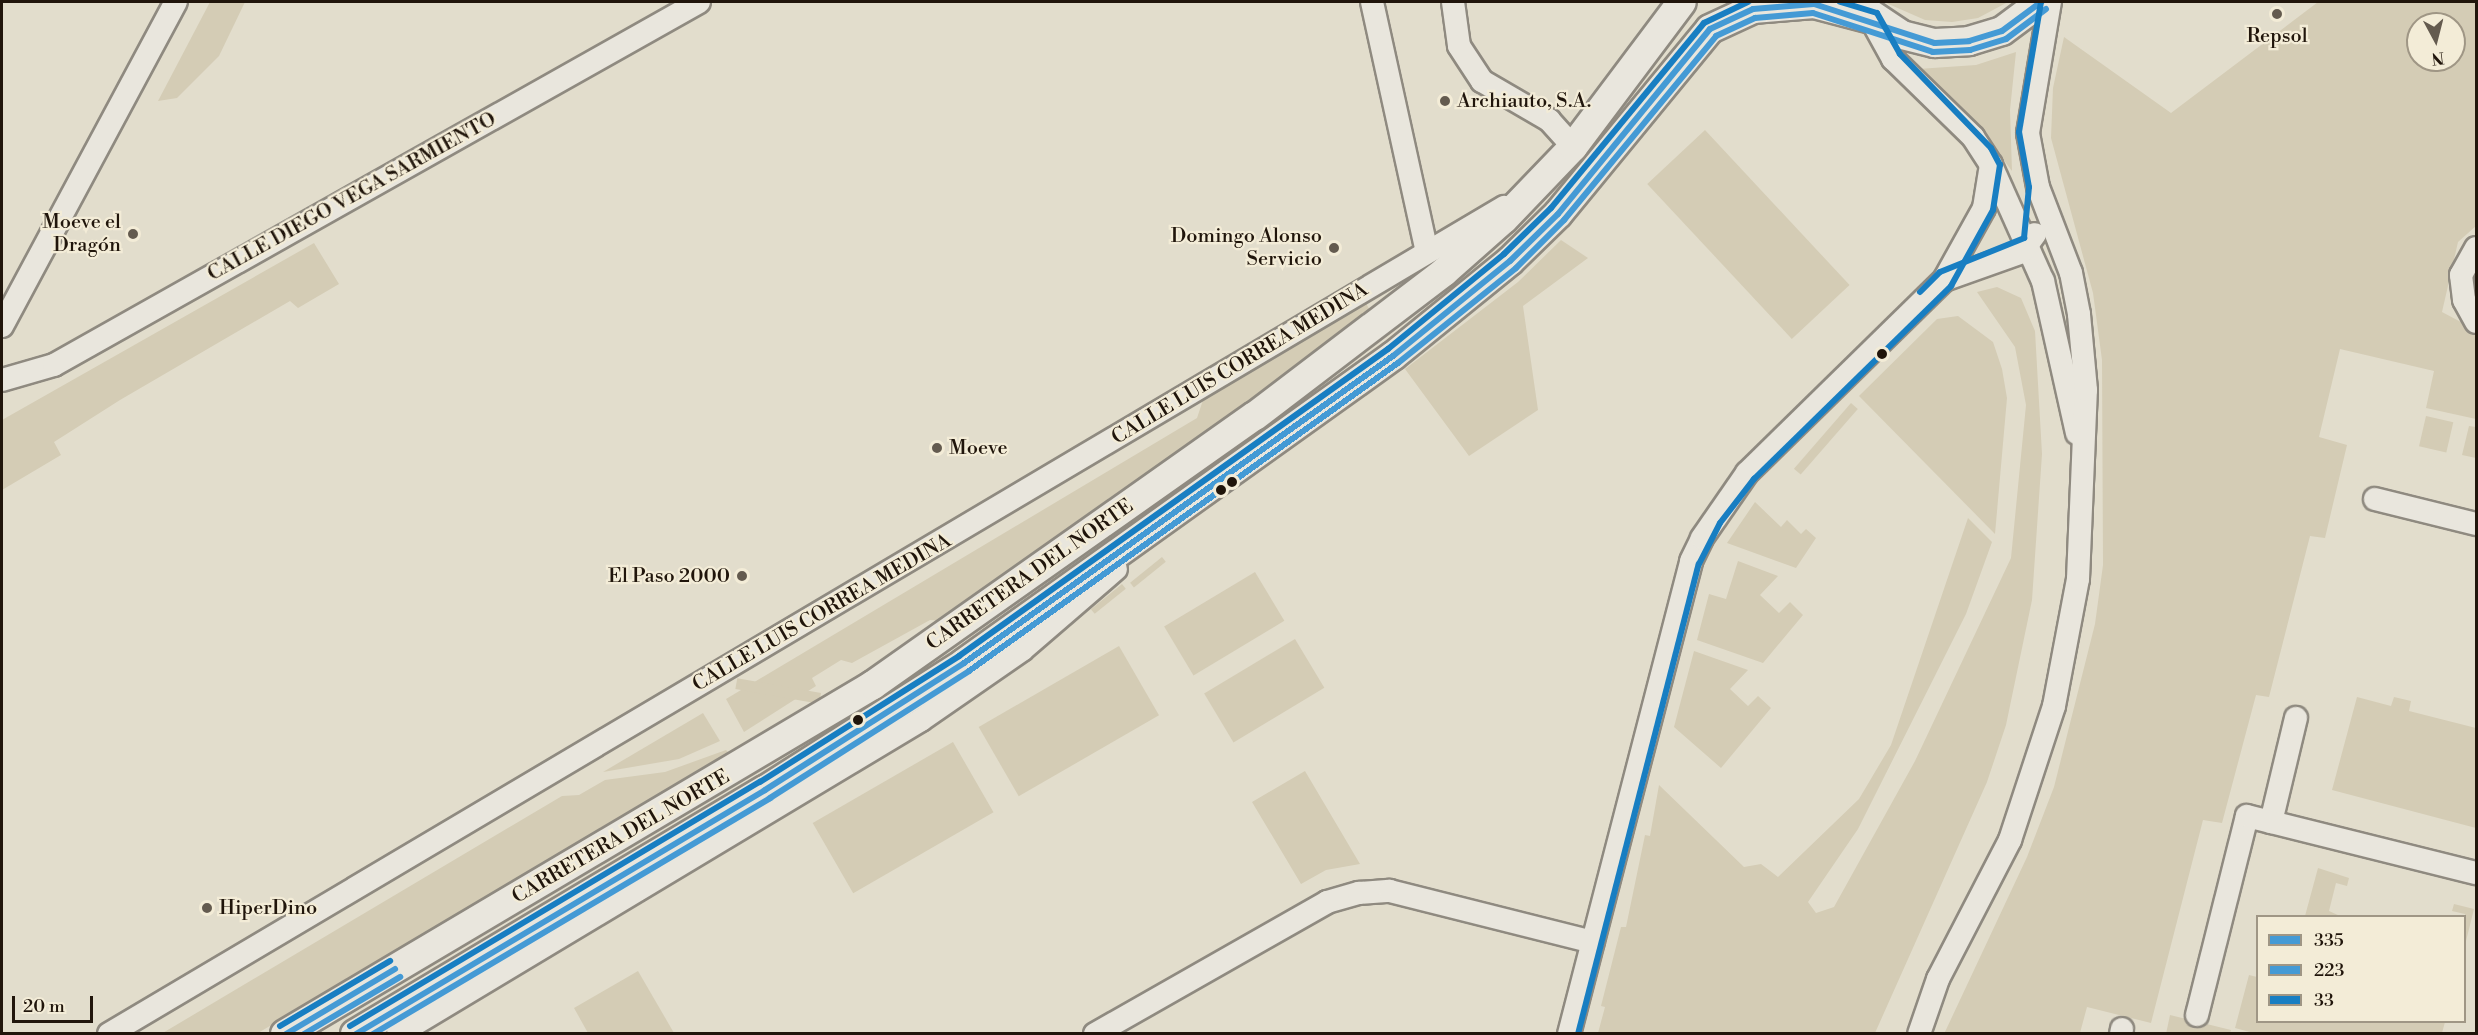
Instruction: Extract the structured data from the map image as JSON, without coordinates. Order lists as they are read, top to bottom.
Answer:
{
  "streets": {
    "street": ["CALLE DIEGO VEGA SARMIENTO", "CALLE LUIS CORREA MEDINA", "CARRETERA DEL NORTE"]
  },
  "crossings": [
    ["CALLE LUIS CORREA MEDINA", "CARRETERA DEL NORTE"]
  ],
  "places": [
    "Repsol",
    "Archiauto, S.A.",
    "Moeve el Dragón",
    "Domingo Alonso Servicio",
    "Moeve",
    "El Paso 2000",
    "HiperDino"
  ],
  "lines": ["transit line 335", "transit line 33", "transit line 223"],
  "legend": ["335", "223", "33"],
  "scale_bar": "20 m",
  "north": "bottom"
}
